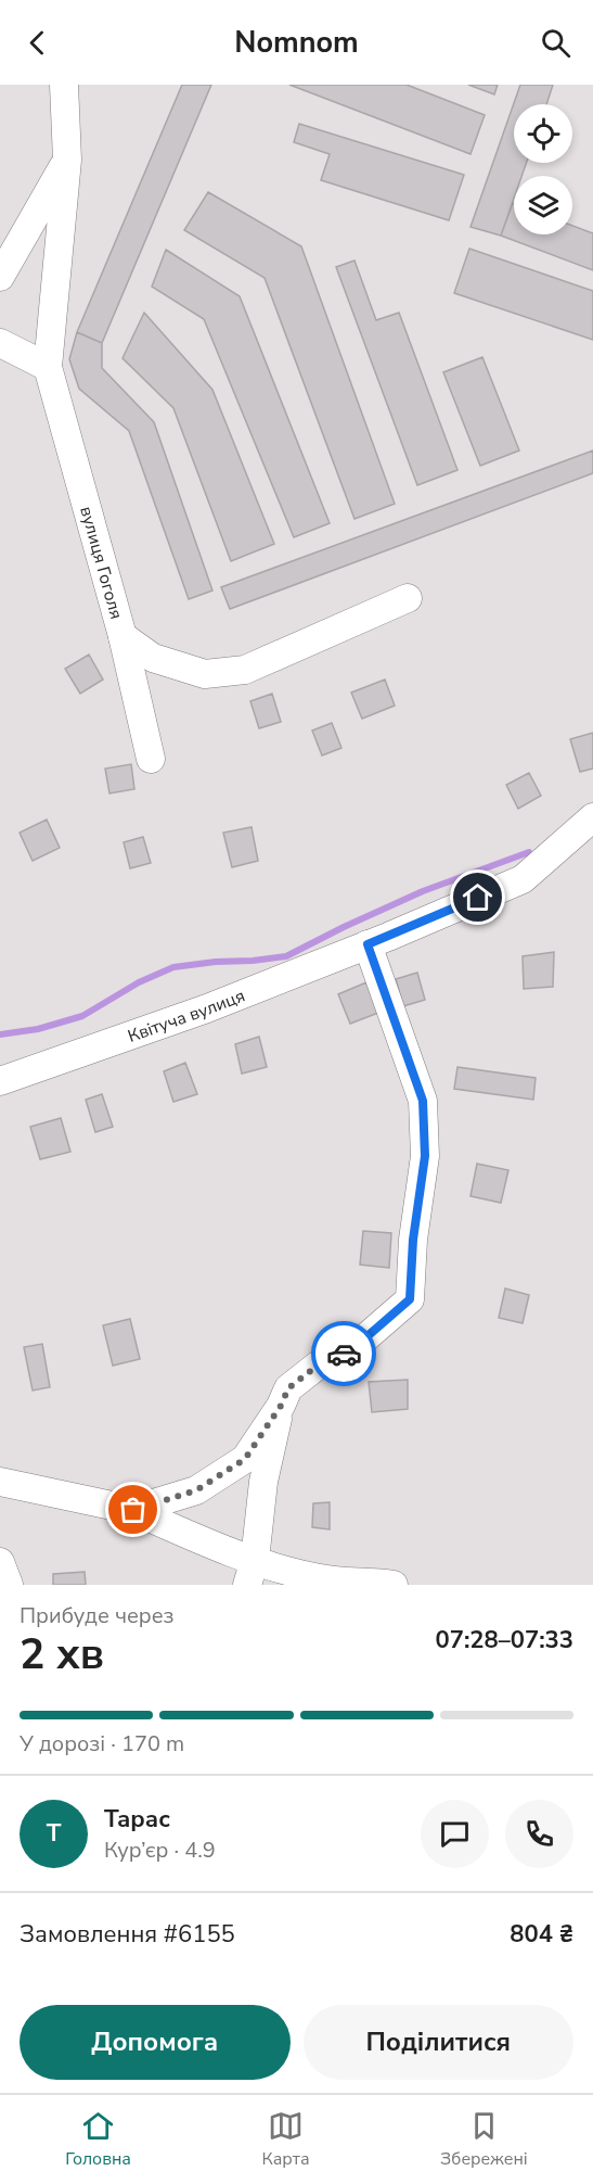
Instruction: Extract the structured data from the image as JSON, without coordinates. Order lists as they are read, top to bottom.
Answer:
{
  "streets": {
    "street": ["вулиця Гоголя", "Квітуча вулиця"]
  },
  "page": {
    "header": "Nomnom",
    "heading": ["2 хв", "Прибуде через", "07:28–07:33"],
    "panel": [
      "Тарас",
      "Кур’єр · 4.9",
      "Замовлення #6155",
      "804 ₴"
    ],
    "bar": "У дорозі · 170 m",
    "round": "Т",
    "buttons": ["Допомога", "Поділитися"],
    "tabs": ["Головна", "Карта", "Збережені"]
  }
}
